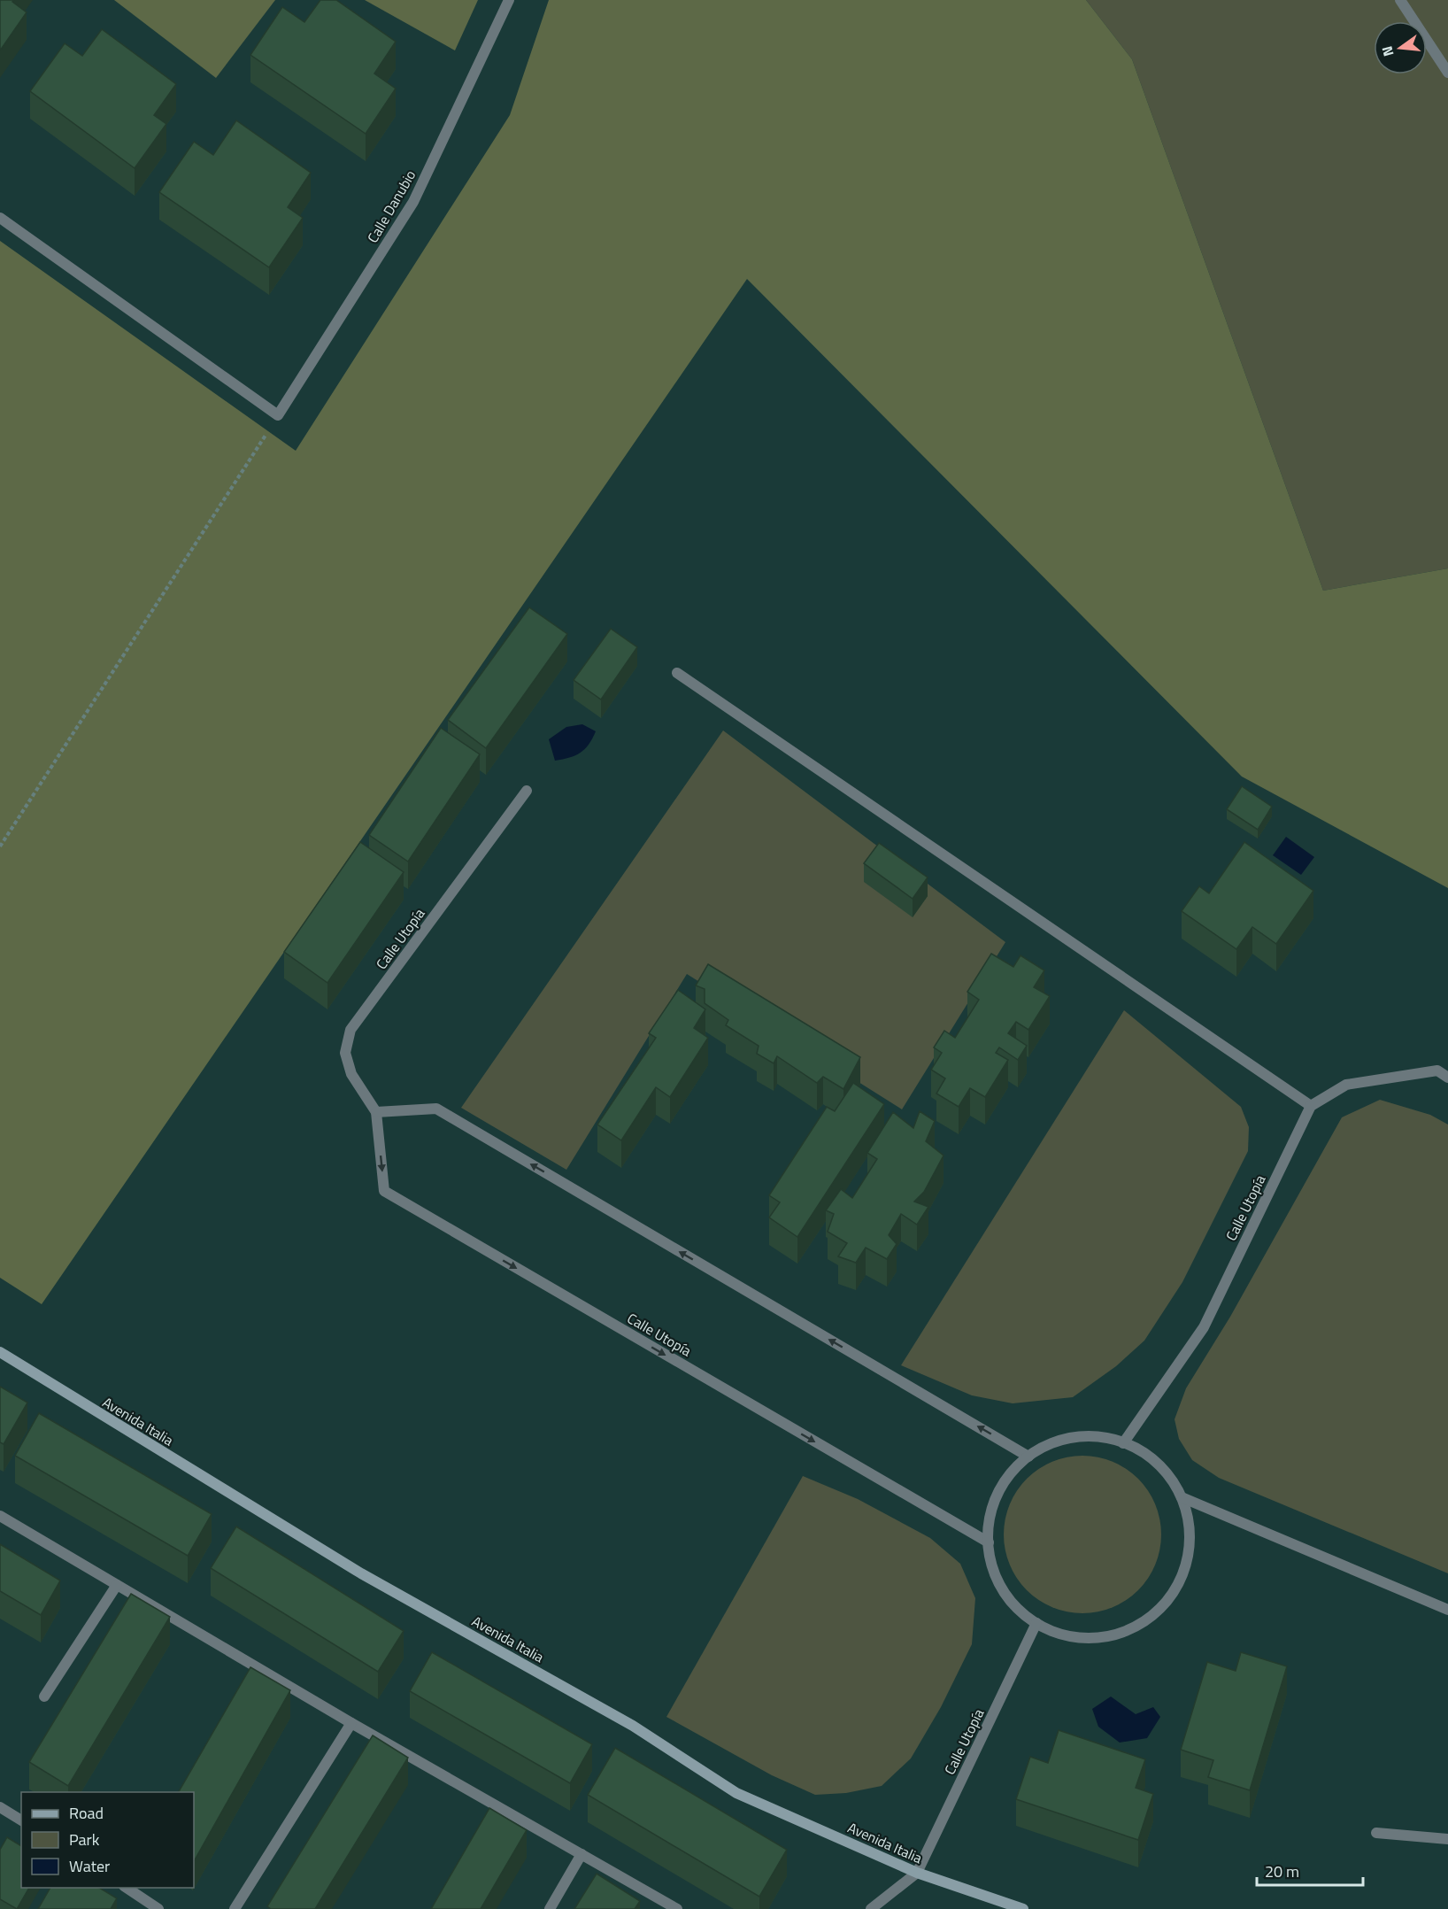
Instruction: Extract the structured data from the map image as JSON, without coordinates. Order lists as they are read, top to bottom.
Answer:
{
  "streets": {
    "street": ["Calle Danubio", "Calle Utopía", "Avenida Italia"]
  },
  "crossings": [
    ["Calle Utopía", "Avenida Italia"]
  ],
  "legend": ["Road", "Park", "Water"],
  "scale_bar": "20 m",
  "north": "left"
}
